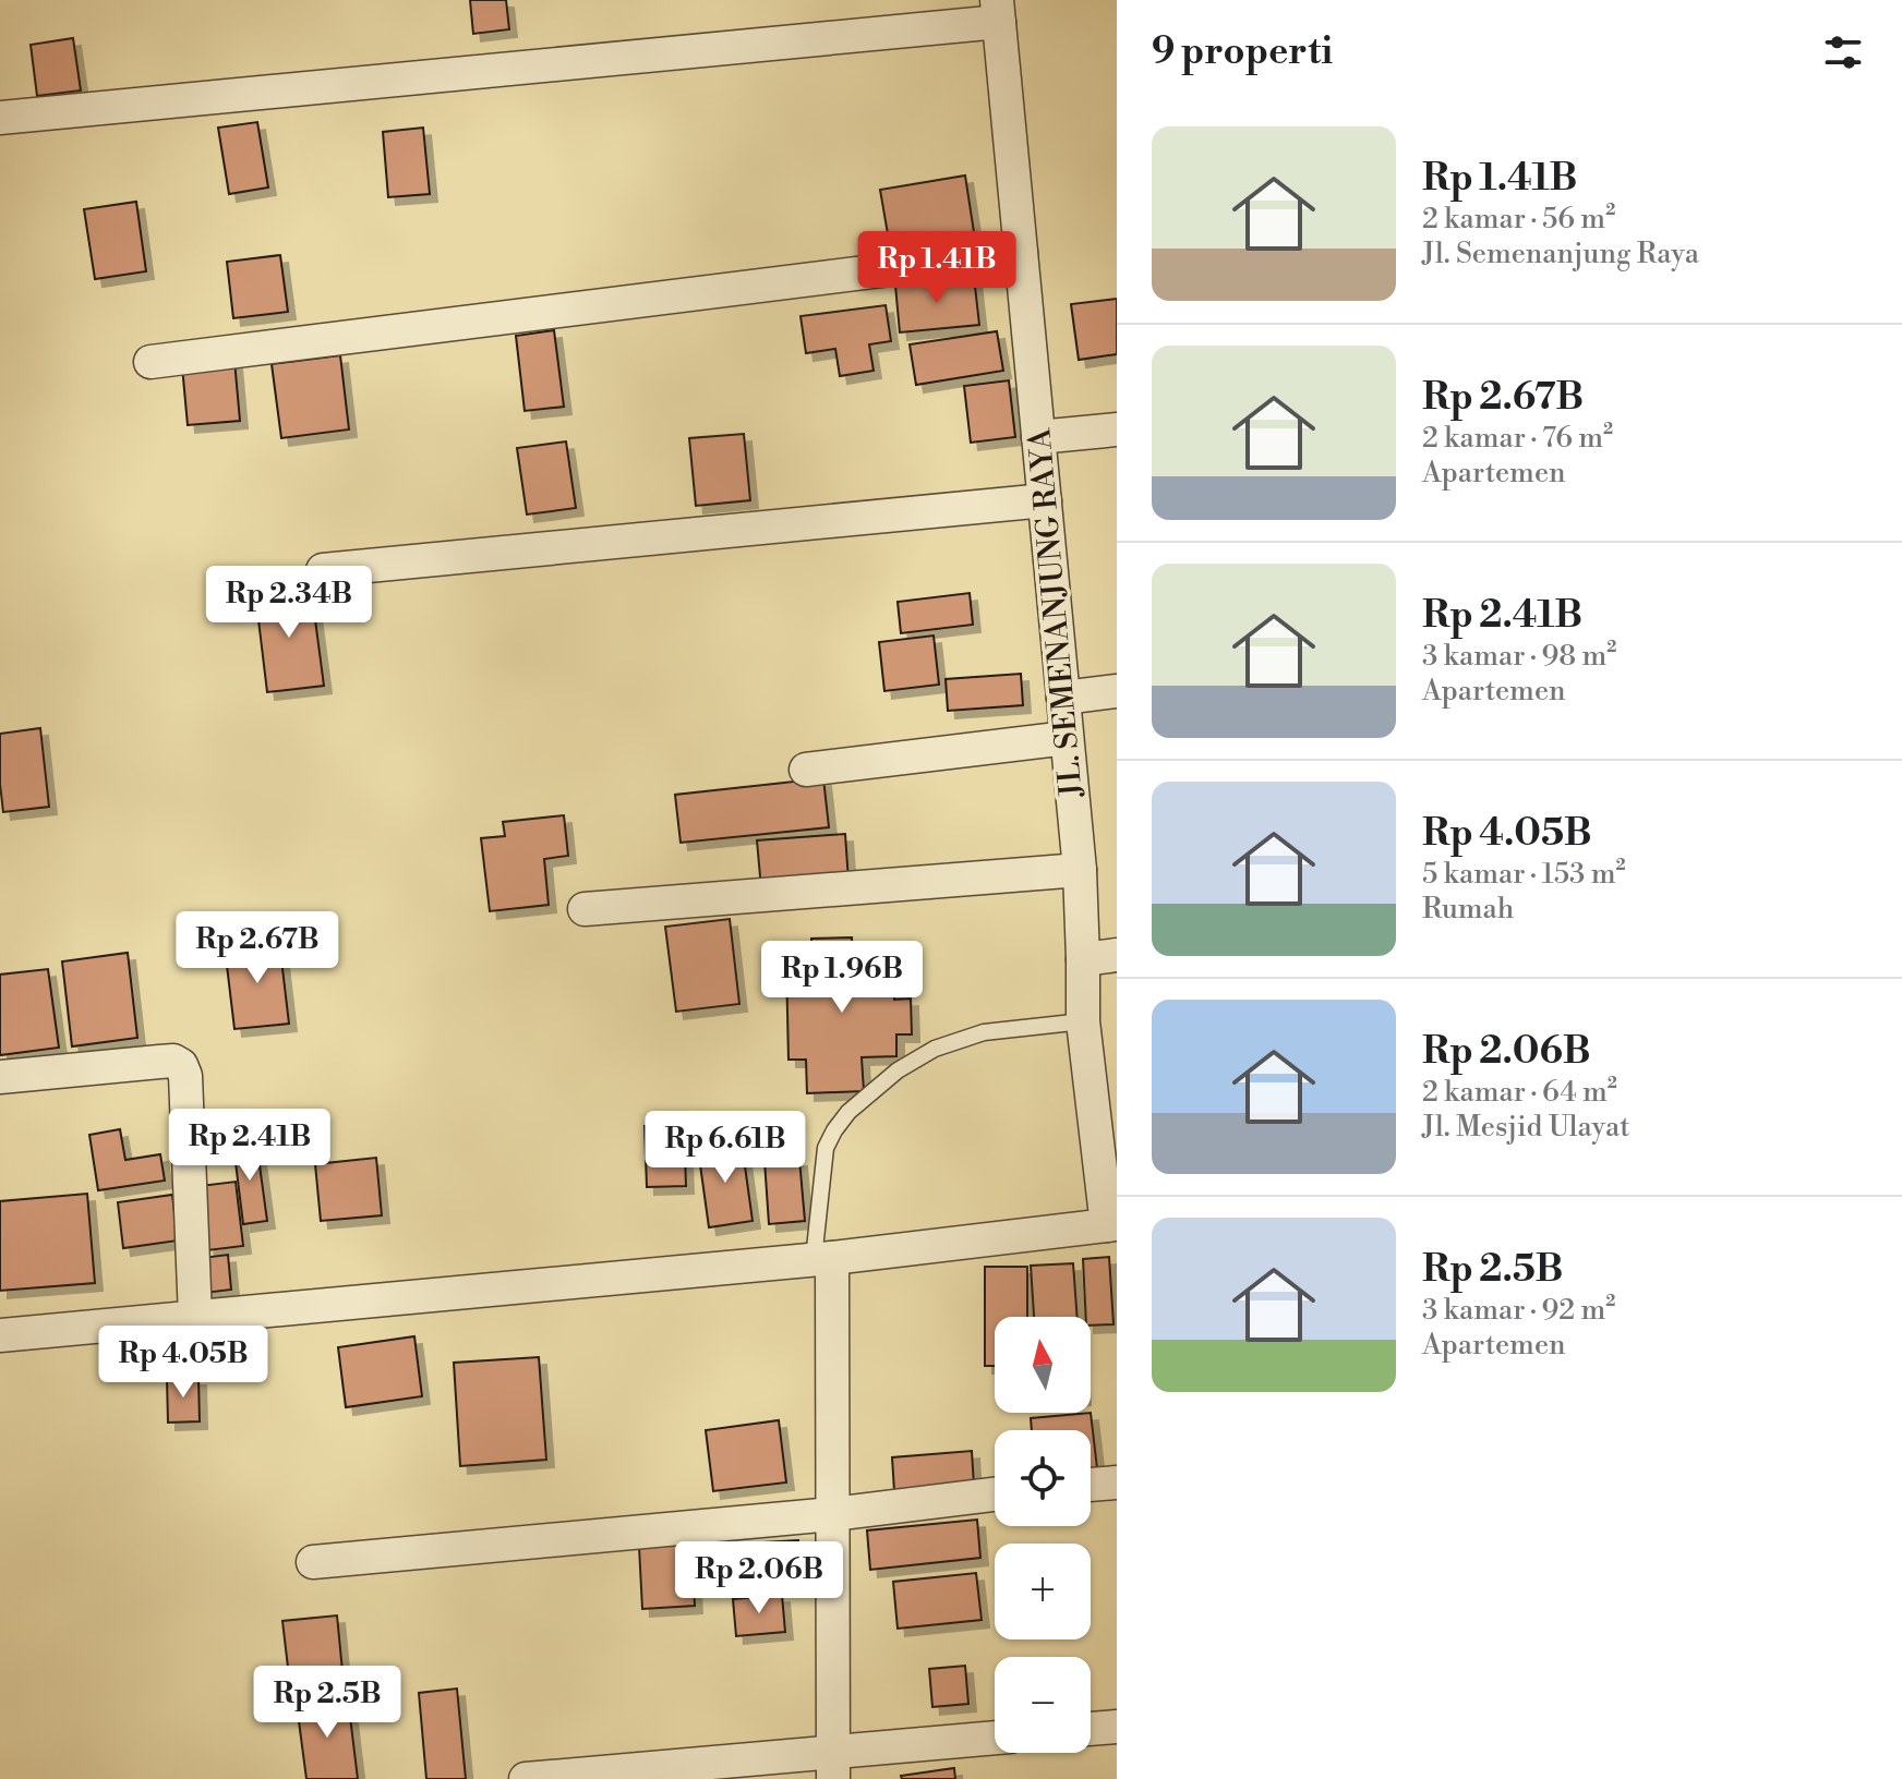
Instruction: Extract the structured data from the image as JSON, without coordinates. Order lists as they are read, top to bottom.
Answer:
{
  "streets": {
    "street": ["JL. SEMENANJUNG RAYA"]
  },
  "north": "top",
  "page": {
    "heading": "9 properti",
    "list": [
      {
        "name": "Rp 1.41B",
        "note": "2 kamar · 56 m² · Jl. Semenanjung Raya"
      },
      {
        "name": "Rp 2.67B",
        "note": "2 kamar · 76 m² · Apartemen"
      },
      {
        "name": "Rp 2.41B",
        "note": "3 kamar · 98 m² · Apartemen"
      },
      {
        "name": "Rp 4.05B",
        "note": "5 kamar · 153 m² · Rumah"
      },
      {
        "name": "Rp 2.06B",
        "note": "2 kamar · 64 m² · Jl. Mesjid Ulayat"
      },
      {
        "name": "Rp 2.5B",
        "note": "3 kamar · 92 m² · Apartemen"
      }
    ],
    "price": [
      "Rp 1.41B",
      "Rp 2.34B",
      "Rp 2.67B",
      "Rp 1.96B",
      "Rp 2.41B",
      "Rp 6.61B",
      "Rp 4.05B",
      "Rp 2.06B",
      "Rp 2.5B"
    ],
    "map_buttons": ["+", "−"]
  }
}
